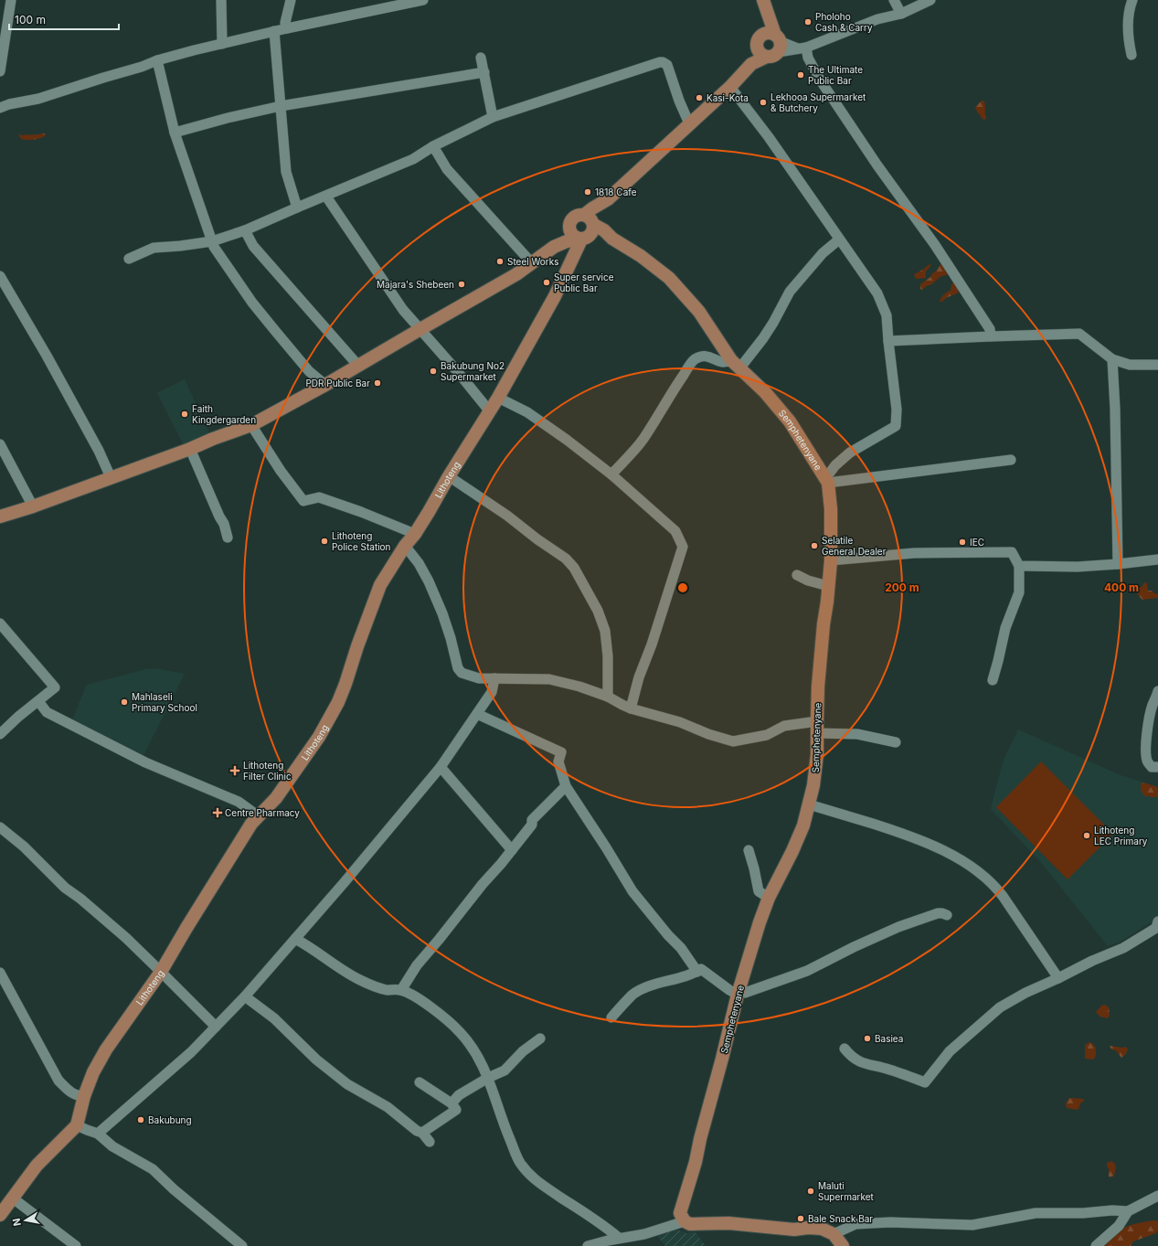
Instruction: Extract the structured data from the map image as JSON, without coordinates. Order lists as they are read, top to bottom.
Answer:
{
  "streets": {
    "main road": ["Semphetenyane", "Lithoteng"]
  },
  "crossings": [
    ["Semphetenyane", "Lithoteng"]
  ],
  "places": {
    "other": [
      "Pholoho Cash & Carry",
      "The Ultimate Public Bar",
      "Kasi-Kota",
      "Lekhooa Supermarket & Butchery",
      "1818 Cafe",
      "Steel Works",
      "Super service Public Bar",
      "Majara's Shebeen",
      "Bakubung No2 Supermarket",
      "PDR Public Bar",
      "Faith Kingdergarden",
      "Lithoteng Police Station",
      "IEC",
      "Selatile General Dealer",
      "Mahlaseli Primary School",
      "Lithoteng LEC Primary",
      "Basiea",
      "Bakubung",
      "Maluti Supermarket",
      "Bale Snack Bar"
    ],
    "health": ["Lithoteng Filter Clinic", "Centre Pharmacy"]
  },
  "scale_bar": "100 m",
  "north": "left",
  "rings": ["200 m", "400 m"]
}
